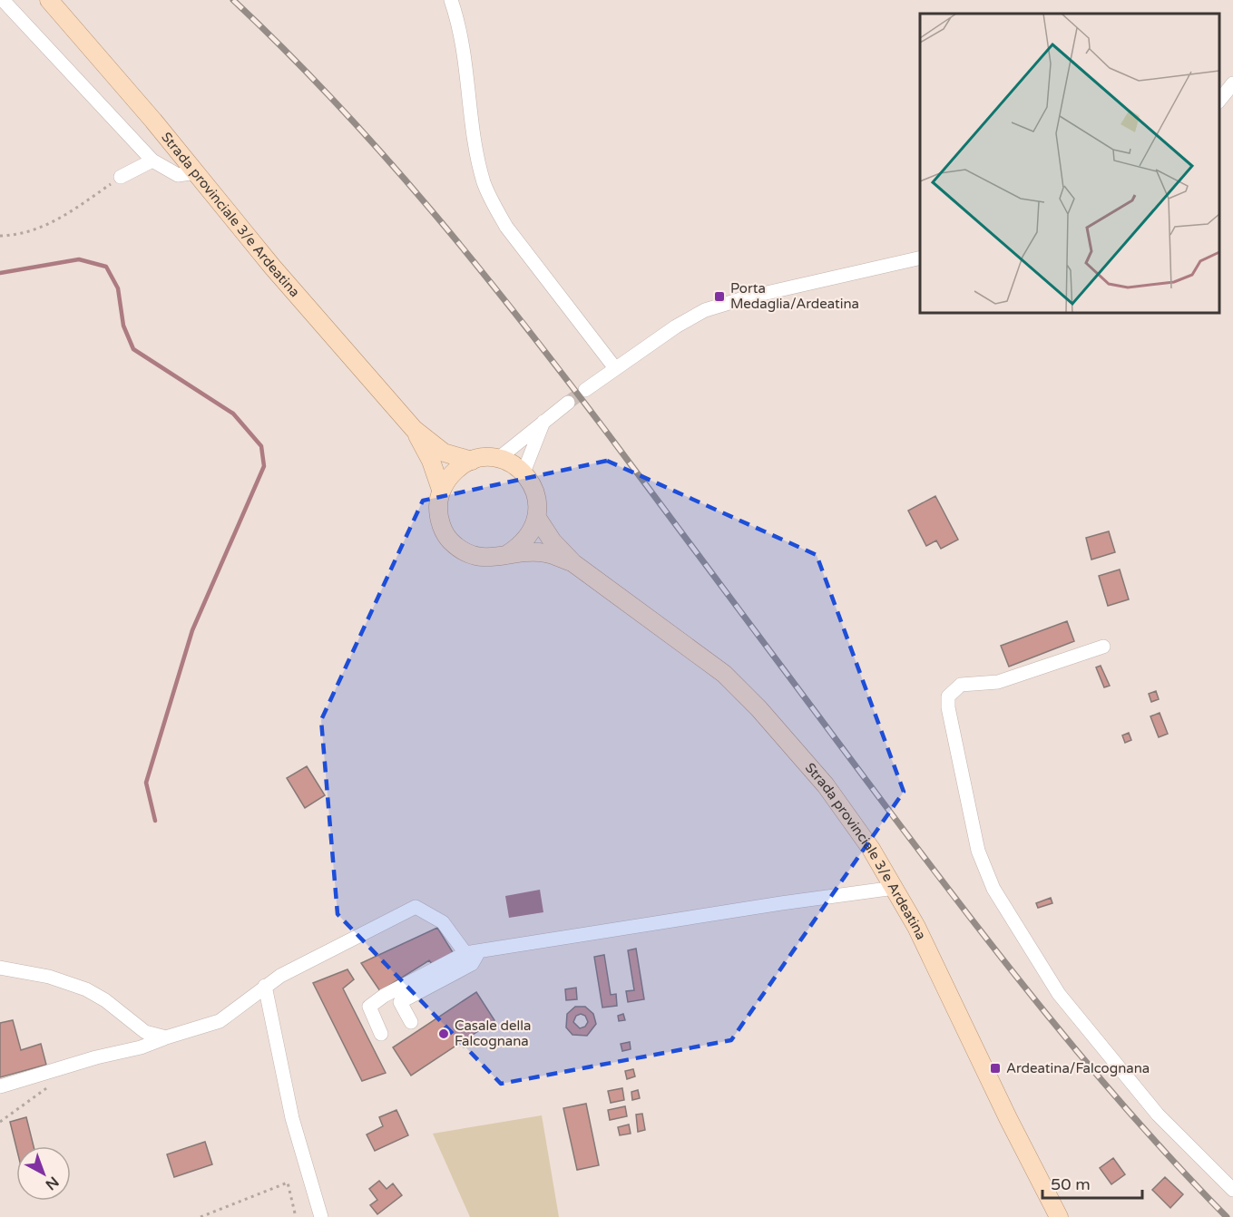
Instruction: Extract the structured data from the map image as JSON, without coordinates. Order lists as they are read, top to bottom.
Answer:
{
  "streets": {
    "main road": ["Strada provinciale 3/e Ardeatina"]
  },
  "places": {
    "transit": ["Porta Medaglia/Ardeatina", "Ardeatina/Falcognana"],
    "other": ["Casale della Falcognana"]
  },
  "scale_bar": "50 m",
  "north": "bottom right"
}
